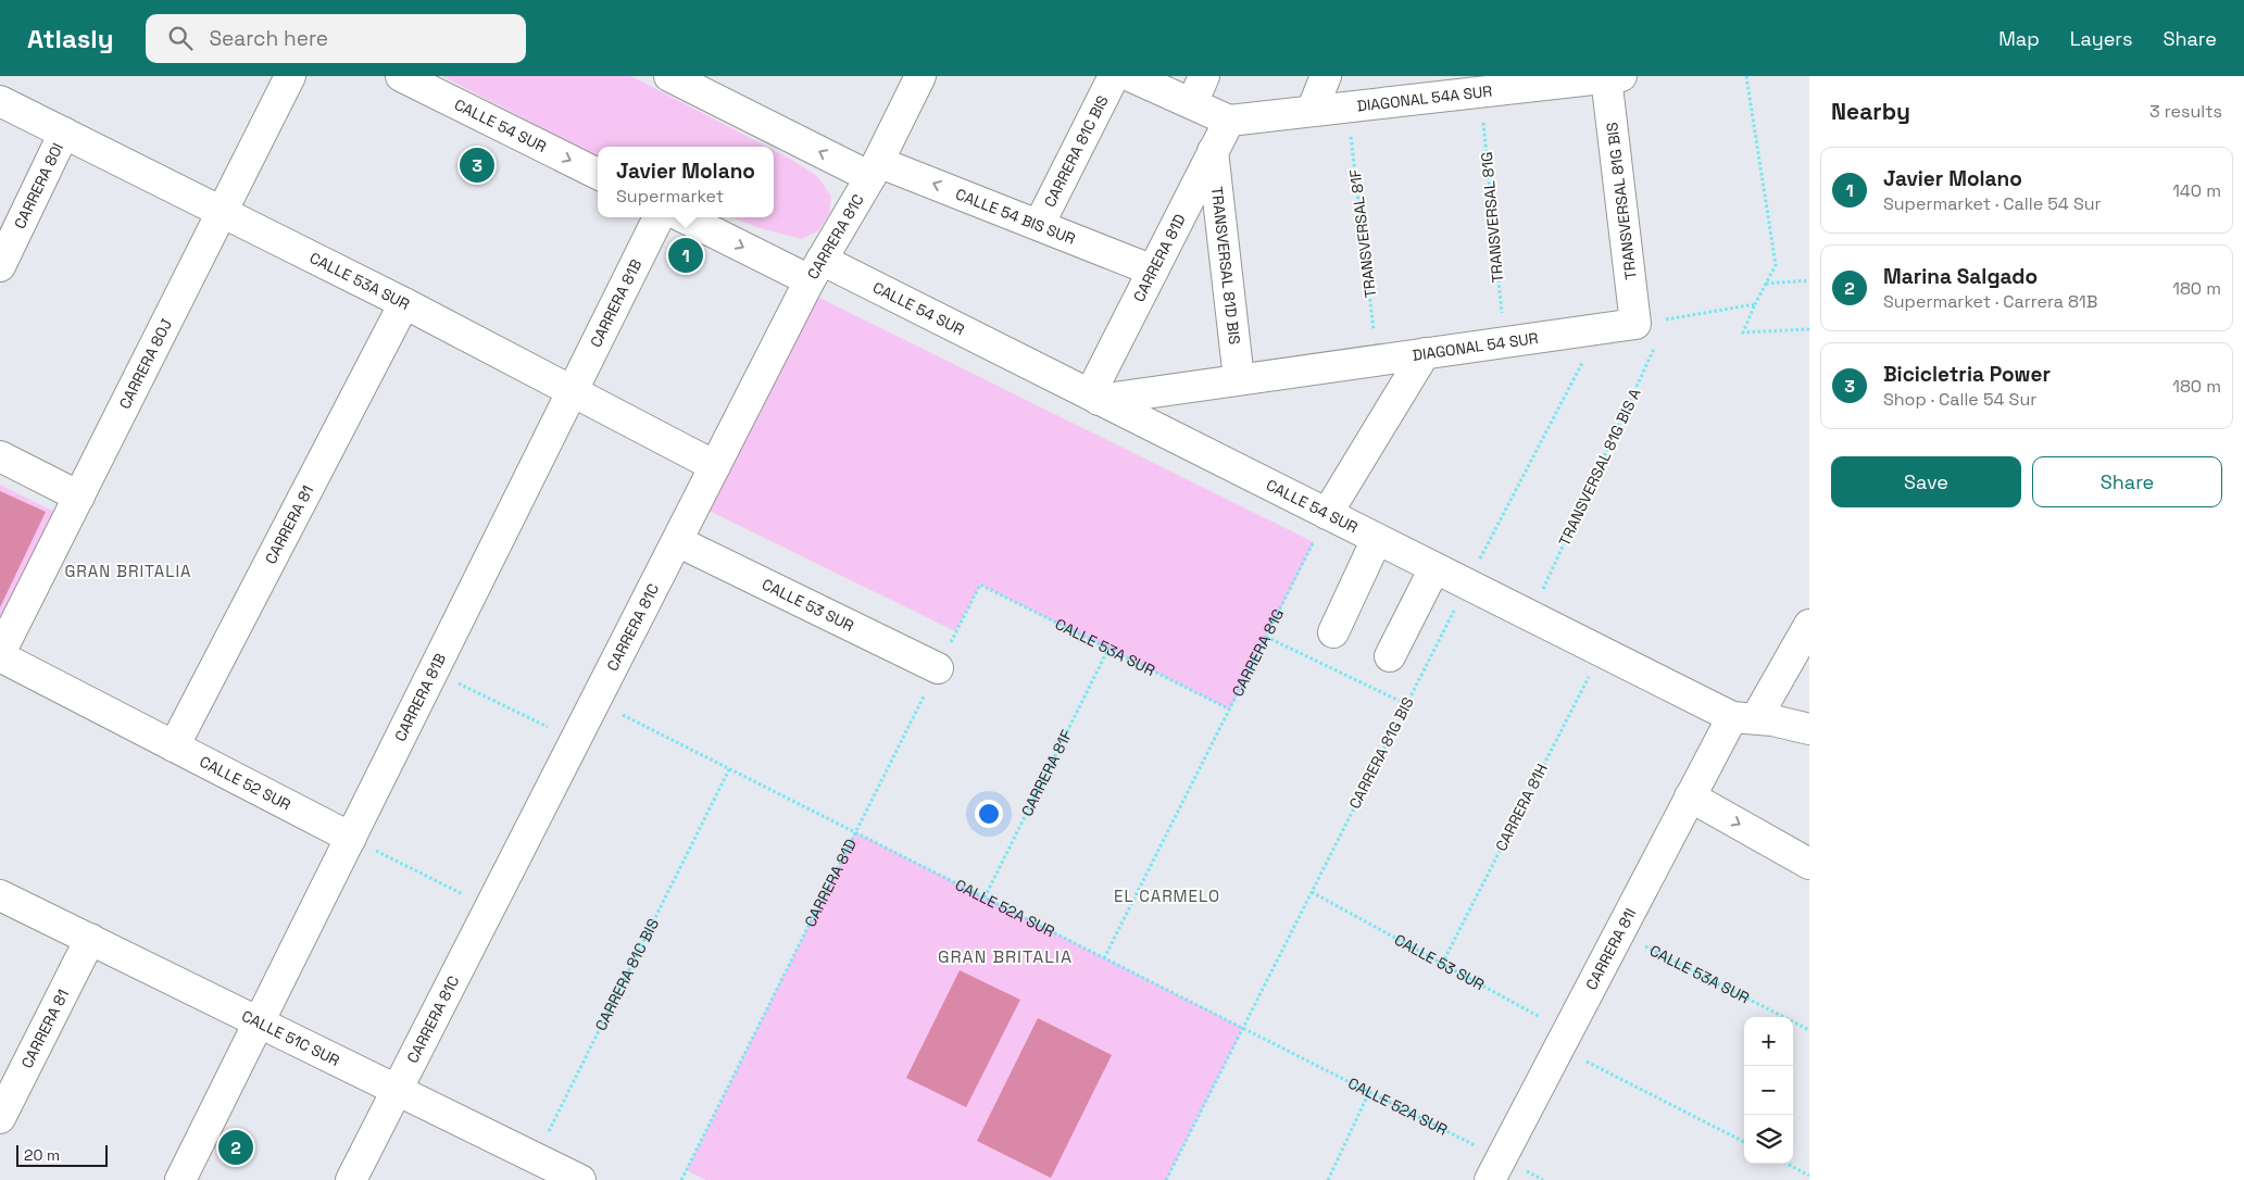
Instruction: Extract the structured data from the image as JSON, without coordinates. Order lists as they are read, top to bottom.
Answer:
{
  "streets": {
    "street": [
      "DIAGONAL 54A SUR",
      "CALLE 54 SUR",
      "CARRERA 81C BIS",
      "CARRERA 80I",
      "TRANSVERSAL 81G BIS",
      "CALLE 54 BIS SUR",
      "CARRERA 81C",
      "CARRERA 81D",
      "TRANSVERSAL 81D BIS",
      "CALLE 53A SUR",
      "CARRERA 81B",
      "DIAGONAL 54 SUR",
      "CARRERA 80J",
      "CARRERA 81",
      "CALLE 53 SUR",
      "CALLE 52 SUR",
      "CARRERA 81I",
      "CALLE 51C SUR"
    ],
    "path": [
      "TRANSVERSAL 81G",
      "TRANSVERSAL 81F",
      "TRANSVERSAL 81G BIS A",
      "CARRERA 81G",
      "CARRERA 81G BIS",
      "CARRERA 81F",
      "CARRERA 81H",
      "CALLE 52A SUR"
    ]
  },
  "crossings": [
    ["DIAGONAL 54A SUR", "TRANSVERSAL 81G BIS"],
    ["DIAGONAL 54A SUR", "TRANSVERSAL 81G"],
    ["DIAGONAL 54A SUR", "TRANSVERSAL 81F"],
    ["DIAGONAL 54A SUR", "CARRERA 81D"],
    ["CALLE 54 SUR", "CARRERA 81C"],
    ["CALLE 54 SUR", "CARRERA 81D"],
    ["CALLE 54 SUR", "DIAGONAL 54 SUR"],
    ["CALLE 54 SUR", "TRANSVERSAL 81G BIS A"],
    ["CALLE 54 SUR", "CARRERA 81G"],
    ["CALLE 54 SUR", "CARRERA 81G BIS"],
    ["CALLE 54 SUR", "CARRERA 81H"],
    ["CALLE 54 SUR", "CARRERA 81I"],
    ["CARRERA 81C BIS", "CALLE 54 BIS SUR"],
    ["CARRERA 81C BIS", "CALLE 52A SUR"],
    ["CARRERA 81C BIS", "CALLE 51C SUR"],
    ["CARRERA 80I", "CALLE 53A SUR"],
    ["TRANSVERSAL 81G BIS", "DIAGONAL 54 SUR"],
    ["CALLE 54 BIS SUR", "CARRERA 81C"],
    ["CALLE 54 BIS SUR", "CARRERA 81D"],
    ["TRANSVERSAL 81G", "DIAGONAL 54 SUR"],
    ["TRANSVERSAL 81F", "DIAGONAL 54 SUR"],
    ["CARRERA 81C", "CALLE 53A SUR"],
    ["CARRERA 81C", "CALLE 53 SUR"],
    ["CARRERA 81C", "CALLE 52A SUR"],
    ["CARRERA 81C", "CALLE 51C SUR"],
    ["CARRERA 81D", "TRANSVERSAL 81D BIS"],
    ["CARRERA 81D", "CALLE 53A SUR"],
    ["CARRERA 81D", "DIAGONAL 54 SUR"],
    ["CARRERA 81D", "CALLE 53 SUR"],
    ["CARRERA 81D", "CALLE 52A SUR"],
    ["TRANSVERSAL 81D BIS", "DIAGONAL 54 SUR"],
    ["CALLE 53A SUR", "CARRERA 81B"],
    ["CALLE 53A SUR", "CARRERA 80J"],
    ["CALLE 53A SUR", "CARRERA 81"],
    ["CALLE 53A SUR", "CARRERA 81G"],
    ["CALLE 53A SUR", "CARRERA 81F"],
    ["CALLE 53A SUR", "CARRERA 81I"],
    ["CARRERA 81B", "CALLE 52 SUR"],
    ["CARRERA 81B", "CALLE 51C SUR"],
    ["DIAGONAL 54 SUR", "CARRERA 81G BIS"],
    ["CARRERA 80J", "CALLE 52 SUR"],
    ["CARRERA 81", "CALLE 52 SUR"],
    ["CARRERA 81", "CALLE 51C SUR"],
    ["CALLE 53 SUR", "CARRERA 81G BIS"],
    ["CALLE 53 SUR", "CARRERA 81H"],
    ["CALLE 53 SUR", "CARRERA 81I"],
    ["CARRERA 81G", "CALLE 52A SUR"],
    ["CARRERA 81G BIS", "CALLE 52A SUR"],
    ["CARRERA 81F", "CALLE 52A SUR"],
    ["CALLE 52A SUR", "CARRERA 81I"]
  ],
  "one_way": ["CALLE 54 BIS SUR"],
  "districts": ["GRAN BRITALIA", "EL CARMELO", "GRAN BRITALIA"],
  "scale_bar": "20 m",
  "page": {
    "header": "Atlasly",
    "search": "Search here",
    "nav": ["Map", "Layers", "Share"],
    "heading": ["Nearby", "3 results"],
    "pins": ["3", "1", "2"],
    "popup": ["Javier Molano", "Supermarket"],
    "list": [
      {
        "mark": "1",
        "name": "Javier Molano",
        "note": "Supermarket · Calle 54 Sur",
        "value": "140 m"
      },
      {
        "mark": "2",
        "name": "Marina Salgado",
        "note": "Supermarket · Carrera 81B",
        "value": "180 m"
      },
      {
        "mark": "3",
        "name": "Bicicletria Power",
        "note": "Shop · Calle 54 Sur",
        "value": "180 m"
      }
    ],
    "buttons": ["Save", "Share"],
    "map_buttons": ["+", "−"],
    "scale": "20 m"
  }
}
